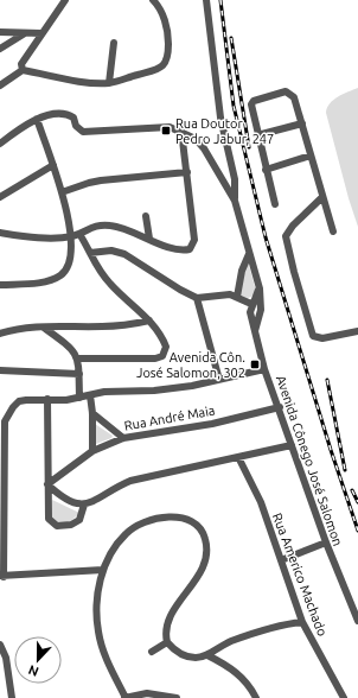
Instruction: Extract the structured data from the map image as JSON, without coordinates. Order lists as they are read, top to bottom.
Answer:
{
  "streets": {
    "street": ["Rua André Maia", "Avenida Cônego José Salomon", "Rua Americo Machado"]
  },
  "crossings": [
    ["Rua André Maia", "Avenida Cônego José Salomon"]
  ],
  "places": {
    "transit": ["Rua Doutor Pedro Jabur, 247", "Avenida Côn. José Salomon, 302"]
  },
  "north": "bottom"
}
